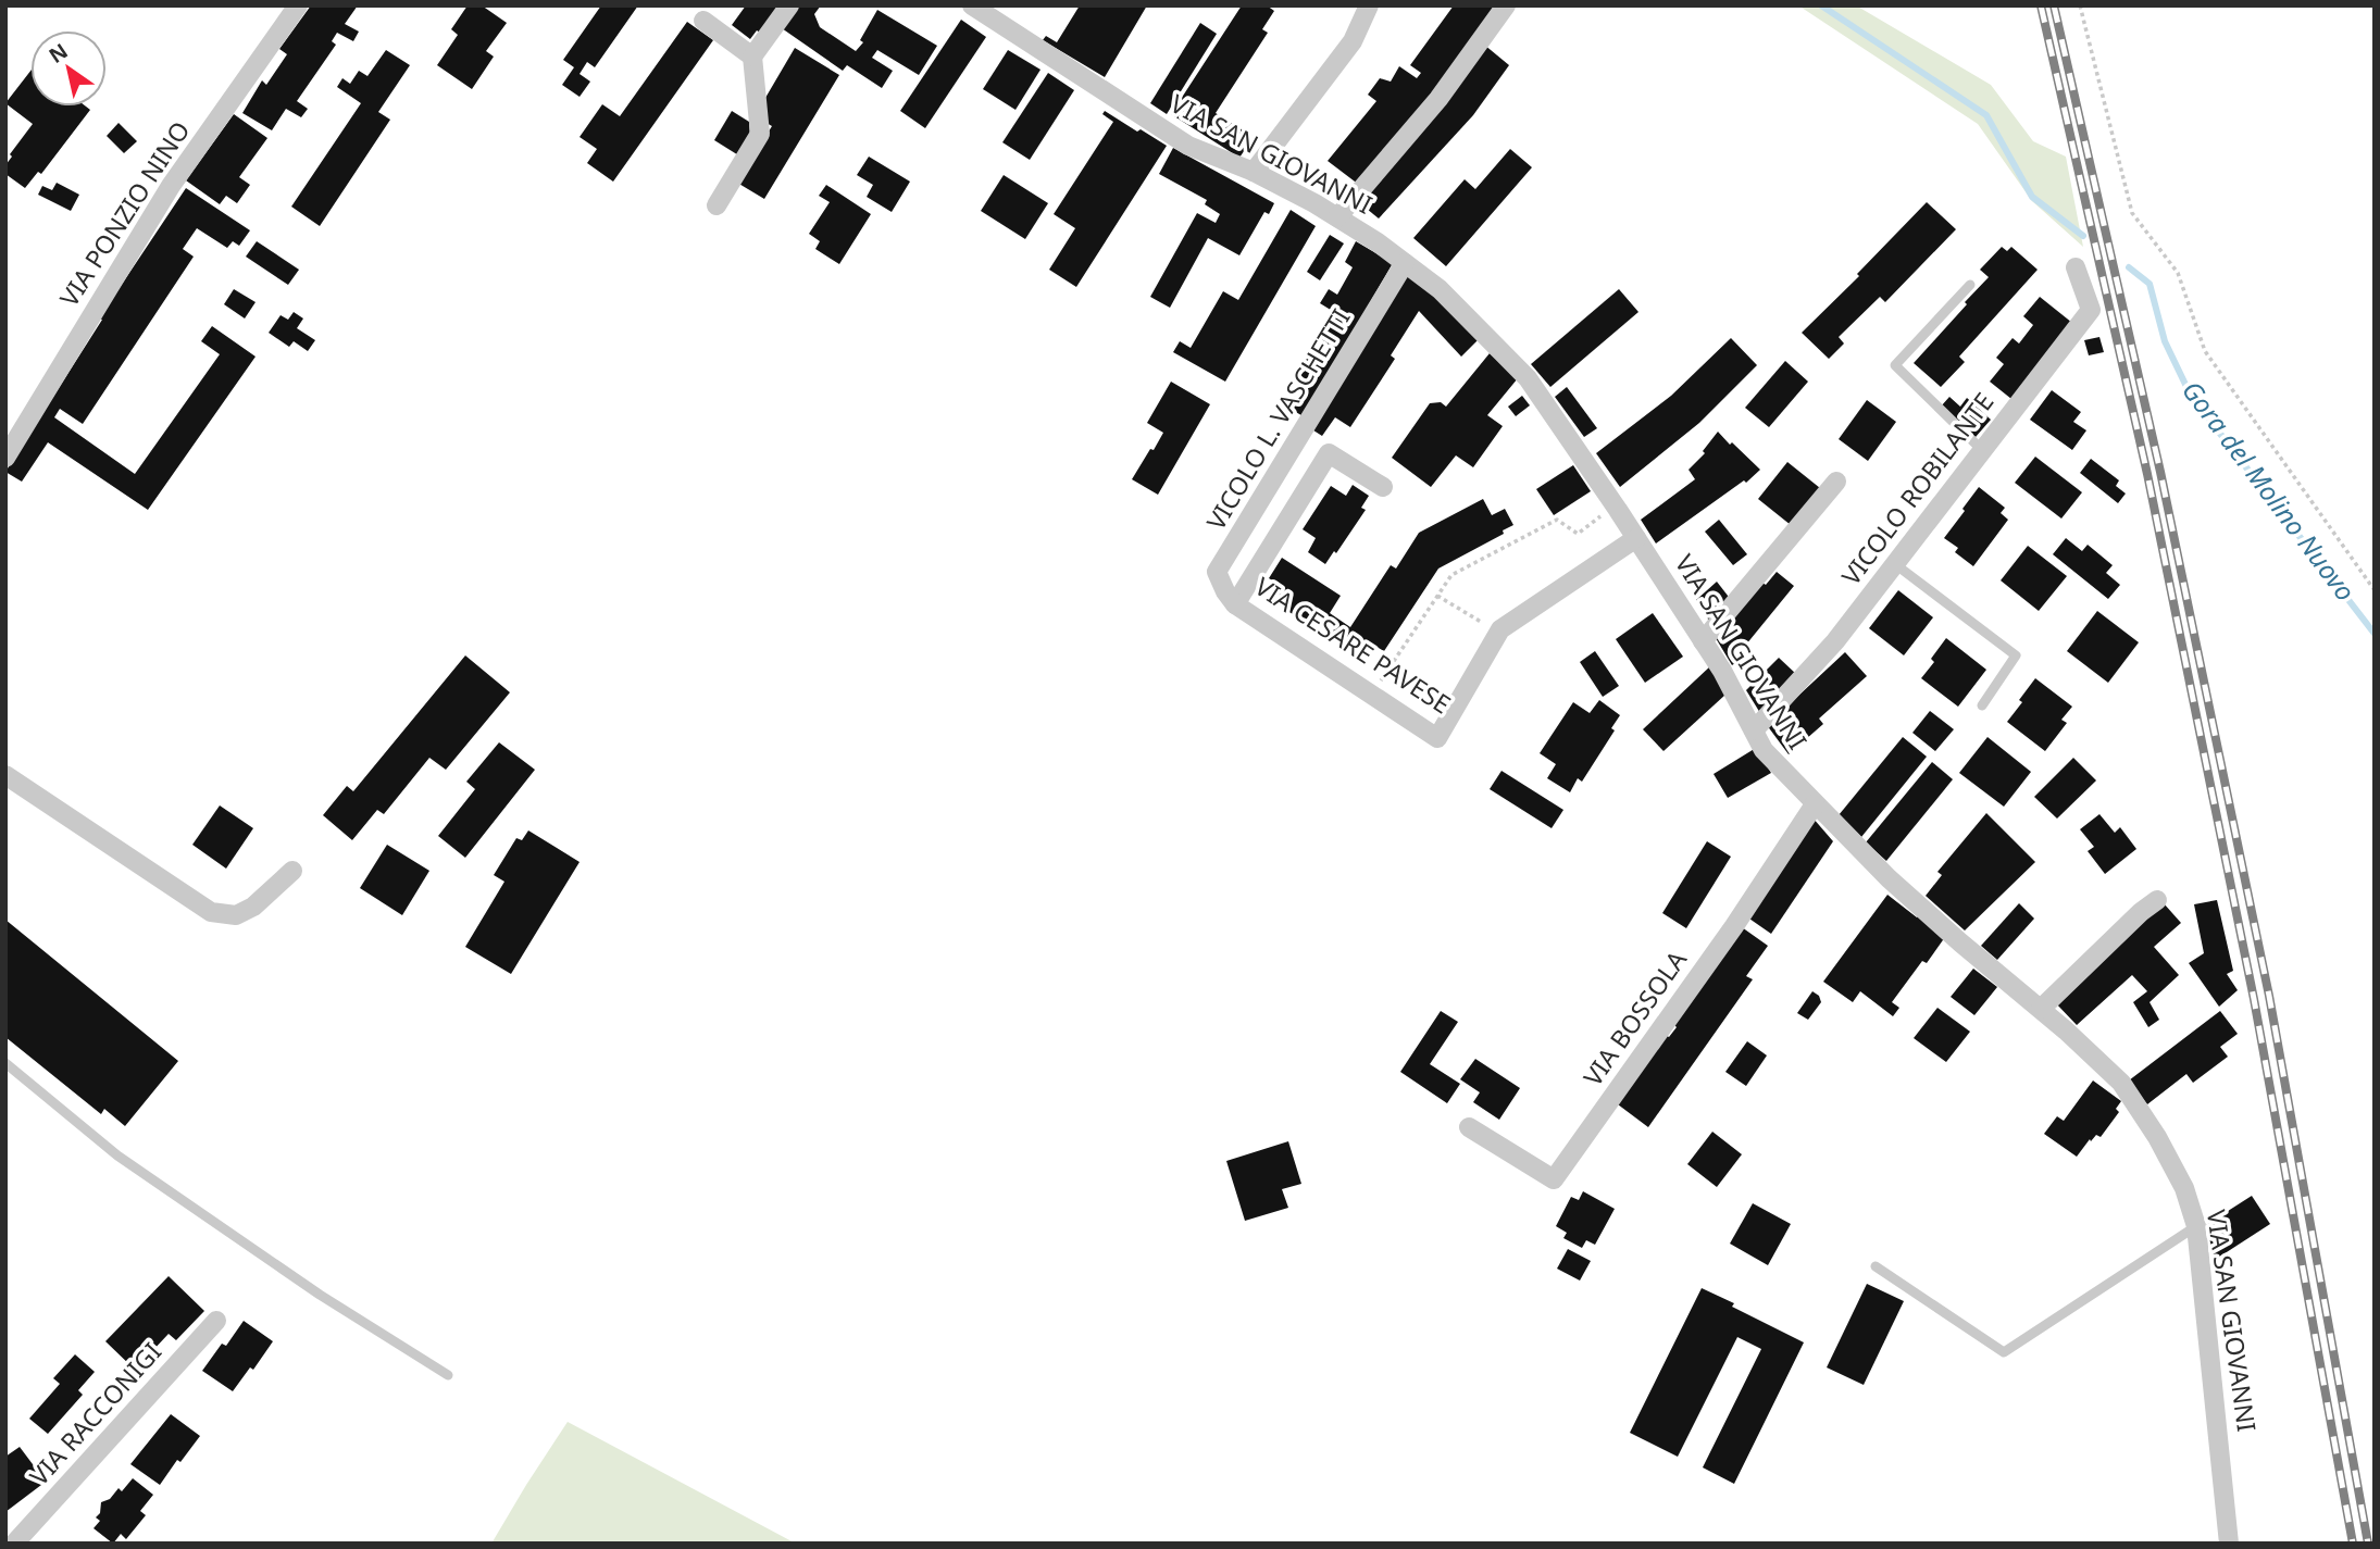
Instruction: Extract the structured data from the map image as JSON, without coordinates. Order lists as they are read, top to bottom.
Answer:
{
  "streets": {
    "street": [
      "VIA SAN GIOVANNI",
      "VIA PONZIO NINO",
      "VICOLO L. VASCHETTI",
      "VICOLO ROBILANTE",
      "VIA CESARE PAVESE",
      "VIA BOSSOLA",
      "VIA RACCONIGI"
    ]
  },
  "crossings": [
    ["VIA SAN GIOVANNI", "VICOLO L. VASCHETTI"],
    ["VIA SAN GIOVANNI", "VICOLO ROBILANTE"],
    ["VIA SAN GIOVANNI", "VIA CESARE PAVESE"],
    ["VIA SAN GIOVANNI", "VIA BOSSOLA"],
    ["VICOLO L. VASCHETTI", "VIA CESARE PAVESE"]
  ],
  "water": ["Gora del Molino Nuovo"],
  "north": "top left"
}
